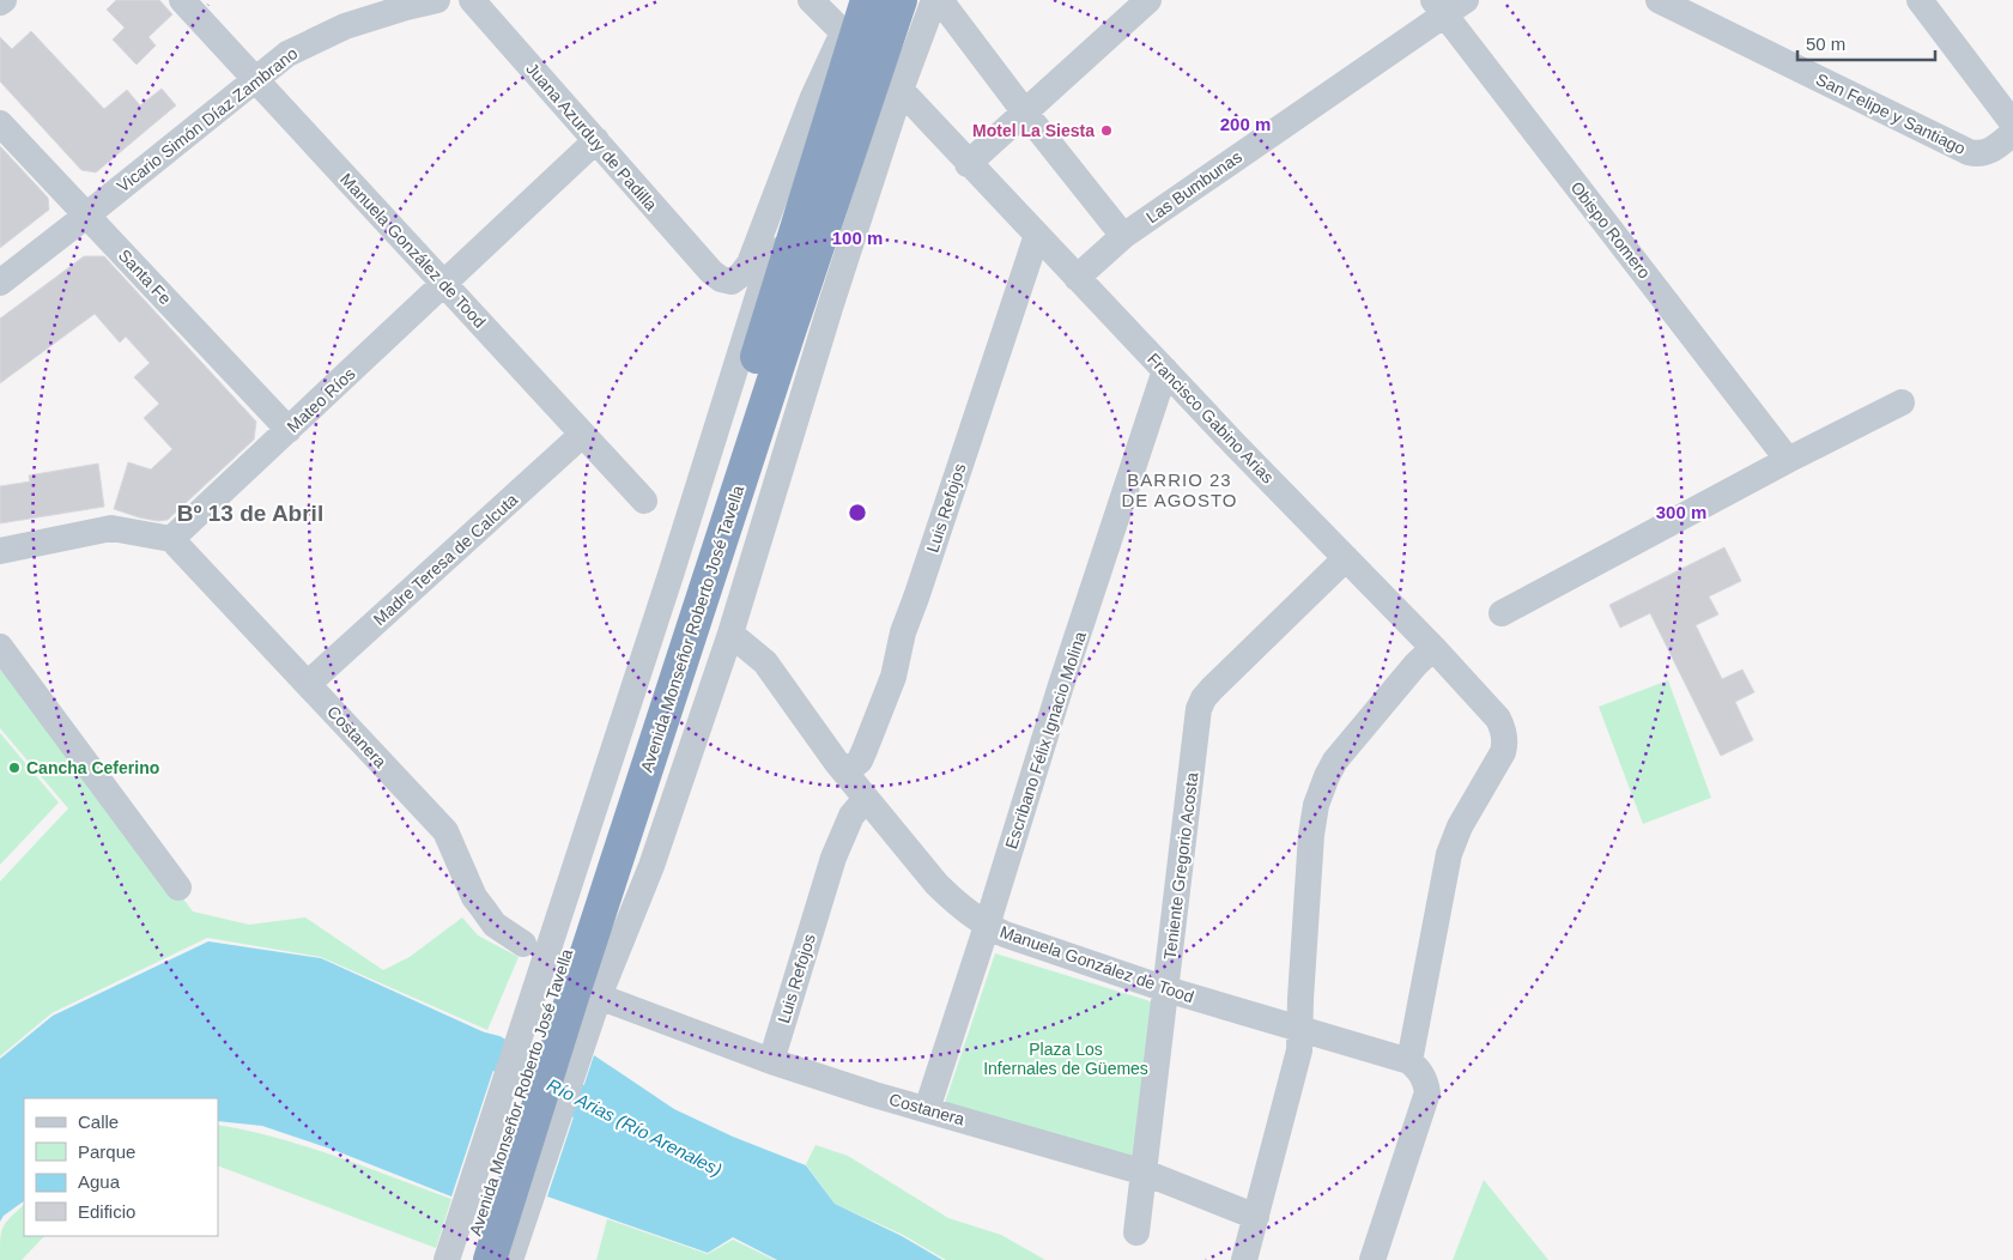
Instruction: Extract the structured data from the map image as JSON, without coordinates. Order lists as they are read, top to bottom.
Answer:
{
  "streets": {
    "highway": ["Avenida Monseñor Roberto José Tavella"],
    "street": [
      "San Felipe y Santiago",
      "Vicario Simón Díaz Zambrano",
      "Juana Azurduy de Padilla",
      "Las Bumbunas",
      "Obispo Romero",
      "Manuela González de Tood",
      "Santa Fe",
      "Mateo Ríos",
      "Francisco Gabino Arias",
      "Luis Refojos",
      "Madre Teresa de Calcuta",
      "Costanera",
      "Escribano Félix Ignacio Molina",
      "Teniente Gregorio Acosta"
    ]
  },
  "crossings": [
    ["Vicario Simón Díaz Zambrano", "Manuela González de Tood"],
    ["Vicario Simón Díaz Zambrano", "Santa Fe"],
    ["Juana Azurduy de Padilla", "Mateo Ríos"],
    ["Las Bumbunas", "Obispo Romero"],
    ["Las Bumbunas", "Francisco Gabino Arias"],
    ["Manuela González de Tood", "Mateo Ríos"],
    ["Manuela González de Tood", "Francisco Gabino Arias"],
    ["Manuela González de Tood", "Luis Refojos"],
    ["Manuela González de Tood", "Madre Teresa de Calcuta"],
    ["Manuela González de Tood", "Escribano Félix Ignacio Molina"],
    ["Manuela González de Tood", "Teniente Gregorio Acosta"],
    ["Santa Fe", "Mateo Ríos"],
    ["Mateo Ríos", "Costanera"],
    ["Francisco Gabino Arias", "Luis Refojos"],
    ["Francisco Gabino Arias", "Escribano Félix Ignacio Molina"],
    ["Francisco Gabino Arias", "Teniente Gregorio Acosta"],
    ["Luis Refojos", "Costanera"],
    ["Madre Teresa de Calcuta", "Costanera"],
    ["Avenida Monseñor Roberto José Tavella", "Costanera"],
    ["Costanera", "Escribano Félix Ignacio Molina"],
    ["Costanera", "Teniente Gregorio Acosta"]
  ],
  "districts": ["BARRIO 23 DE AGOSTO", "Bº 13 de Abril"],
  "water": ["Río Arias (Río Arenales)"],
  "parks": ["Plaza Los Infernales de Güemes"],
  "places": ["Motel La Siesta", "Cancha Ceferino"],
  "legend": [
    "Calle",
    "Parque",
    "Agua",
    "Edificio"
  ],
  "scale_bar": "50 m",
  "rings": ["200 m", "100 m", "300 m"]
}
